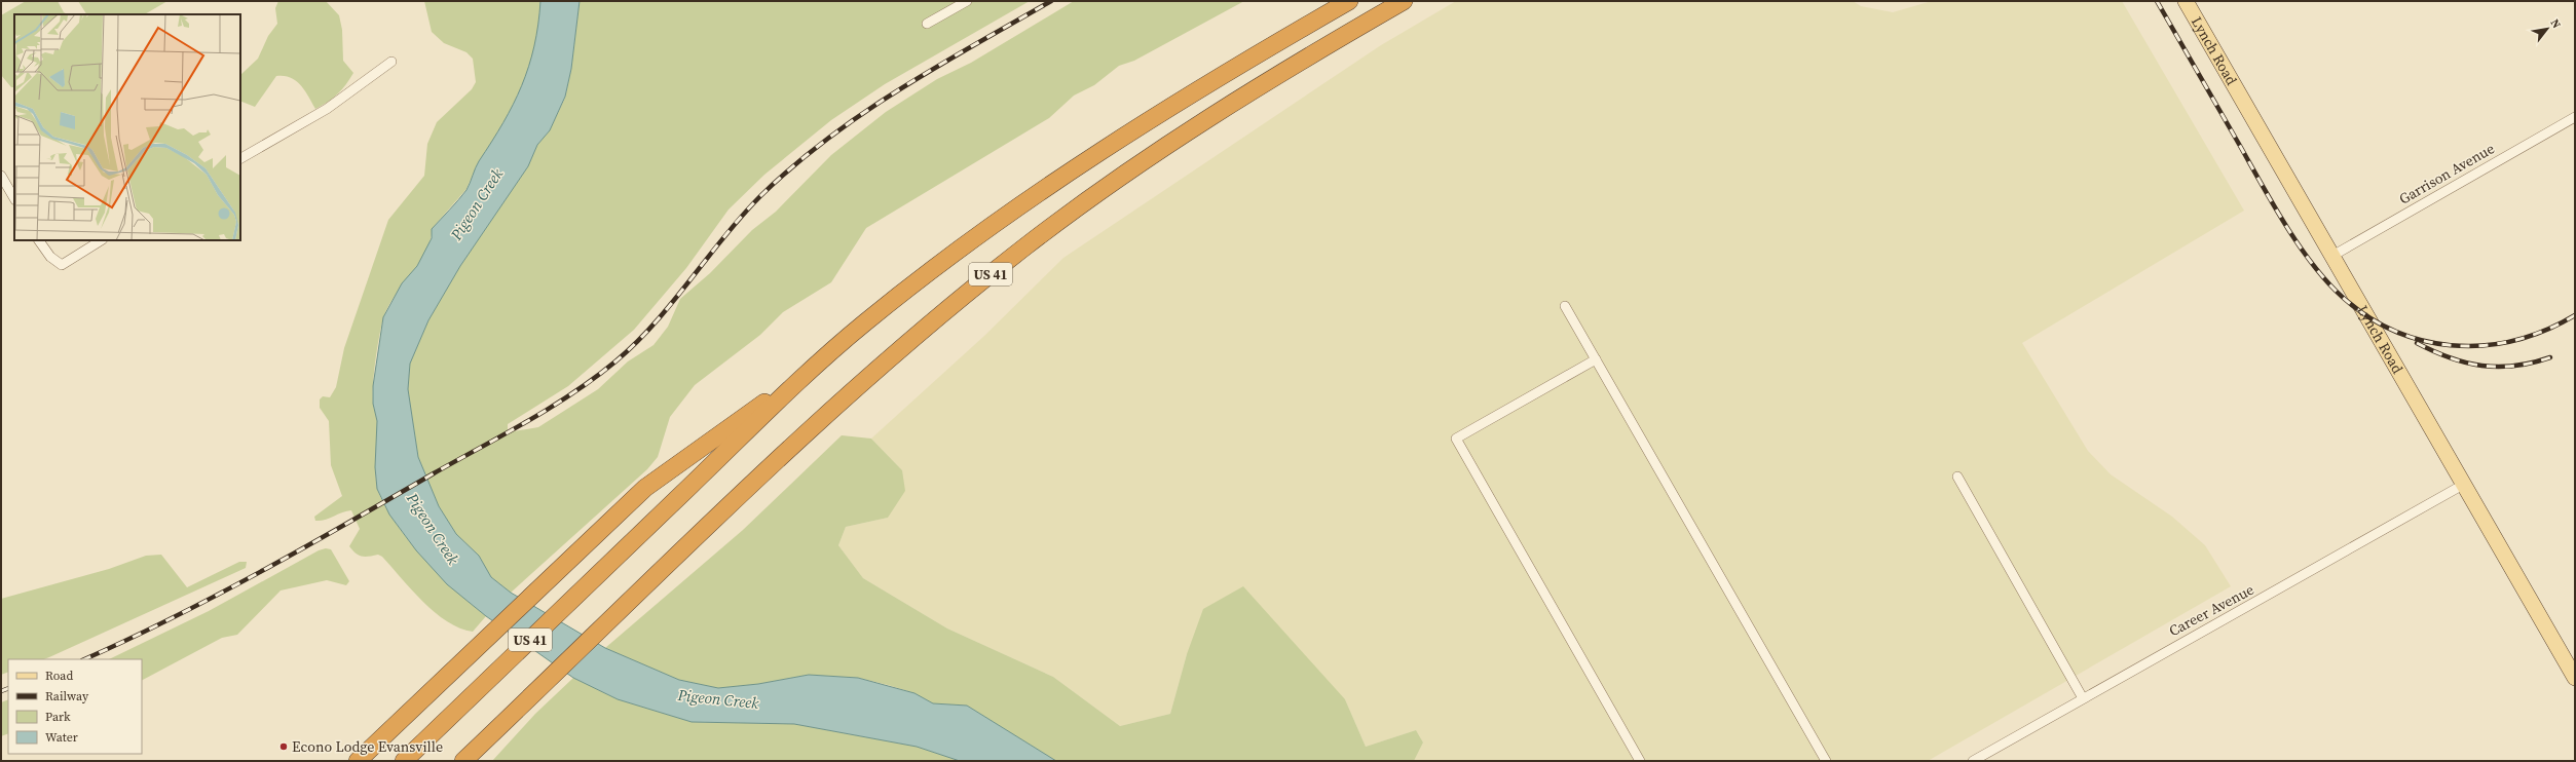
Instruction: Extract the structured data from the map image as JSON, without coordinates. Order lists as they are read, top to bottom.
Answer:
{
  "streets": {
    "highway": ["US 41"],
    "main road": ["Lynch Road"],
    "street": ["Garrison Avenue", "Career Avenue"]
  },
  "crossings": [
    ["Lynch Road", "Garrison Avenue"],
    ["Lynch Road", "Career Avenue"]
  ],
  "water": ["Pigeon Creek"],
  "places": ["Econo Lodge Evansville"],
  "legend": [
    "Road",
    "Railway",
    "Park",
    "Water"
  ],
  "north": "top right"
}
